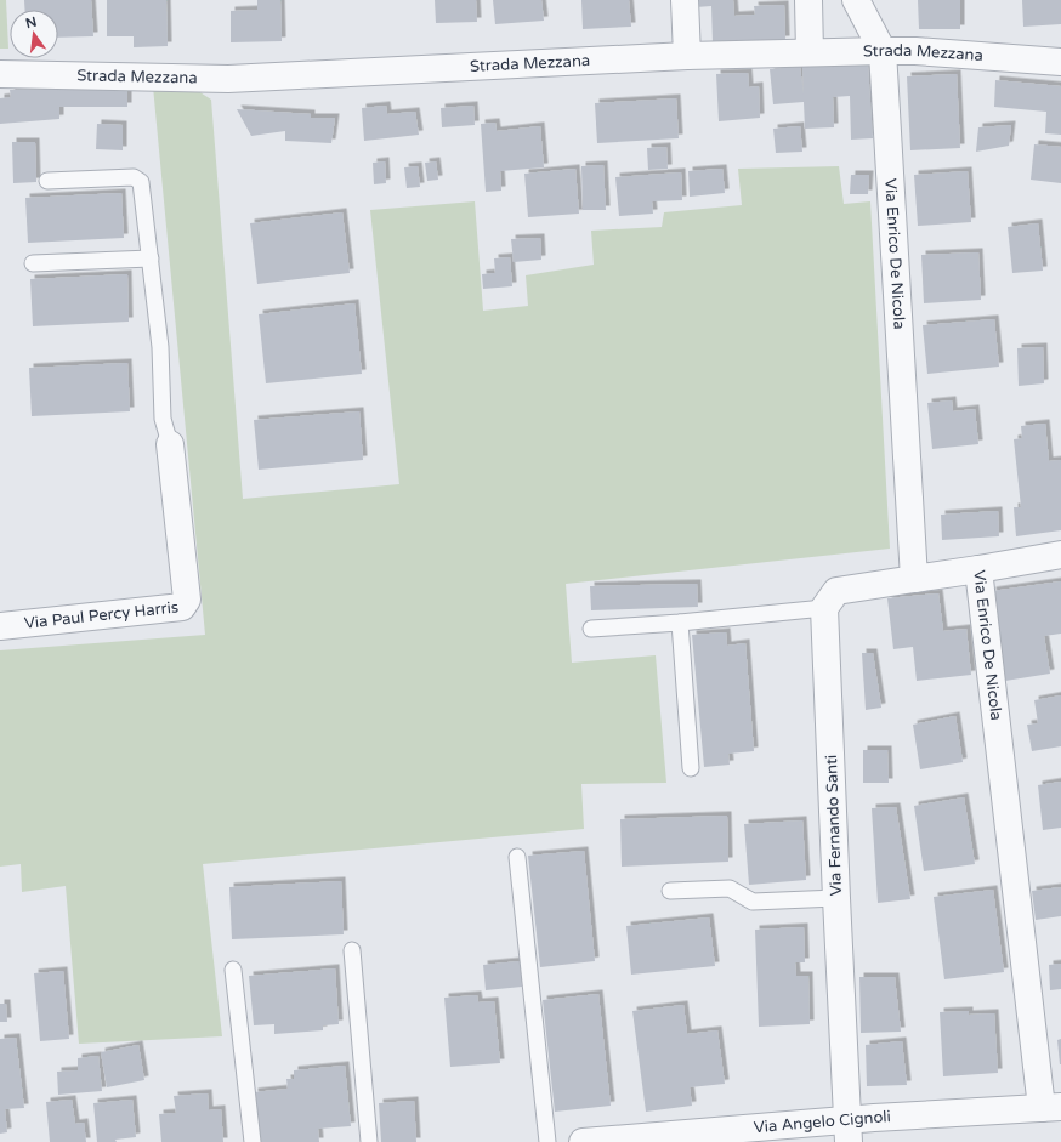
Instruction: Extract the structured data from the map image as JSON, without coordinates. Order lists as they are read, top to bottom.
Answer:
{
  "streets": {
    "street": [
      "Strada Mezzana",
      "Via Enrico De Nicola",
      "Via Paul Percy Harris",
      "Via Fernando Santi",
      "Via Angelo Cignoli"
    ]
  },
  "crossings": [
    ["Strada Mezzana", "Via Enrico De Nicola"],
    ["Via Enrico De Nicola", "Via Angelo Cignoli"],
    ["Via Fernando Santi", "Via Angelo Cignoli"]
  ],
  "north": "top"
}
